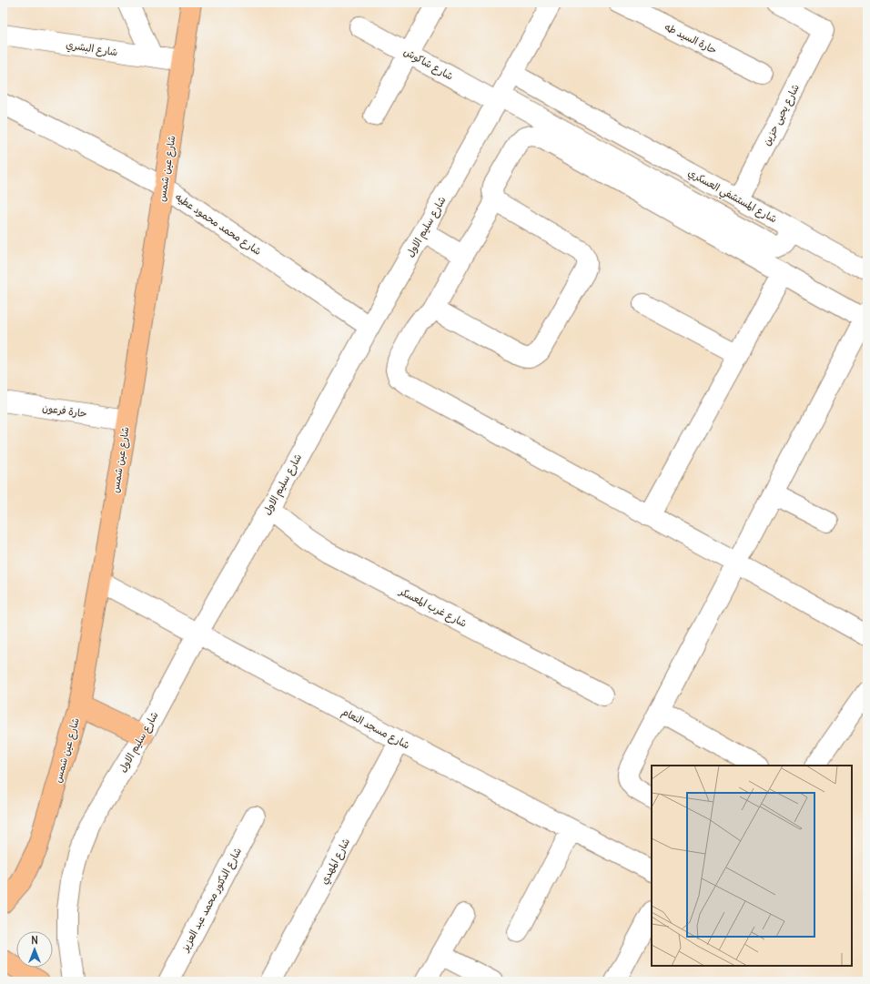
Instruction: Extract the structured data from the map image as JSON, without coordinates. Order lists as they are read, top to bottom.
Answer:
{
  "streets": {
    "main road": ["شارع عين شمس"],
    "street": [
      "حارة السيد طه",
      "شارع البشري",
      "شارع شاكوش",
      "شارع يحيى حزين",
      "شارع المستشفي العسكري",
      "شارع محمد محمود عطيه",
      "شارع سليم الاول",
      "حارة فرعون",
      "شارع غرب المعسكر",
      "شارع مسجد النعام",
      "شارع المهدي",
      "شارع الدكتور محمد عبد العزيز"
    ]
  },
  "crossings": [
    ["شارع البشري", "شارع عين شمس"],
    ["شارع شاكوش", "شارع المستشفي العسكري"],
    ["شارع شاكوش", "شارع سليم الاول"],
    ["شارع يحيى حزين", "شارع المستشفي العسكري"],
    ["شارع عين شمس", "شارع محمد محمود عطيه"],
    ["شارع عين شمس", "حارة فرعون"],
    ["شارع عين شمس", "شارع مسجد النعام"],
    ["شارع المستشفي العسكري", "شارع سليم الاول"],
    ["شارع محمد محمود عطيه", "شارع سليم الاول"],
    ["شارع سليم الاول", "شارع غرب المعسكر"],
    ["شارع سليم الاول", "شارع مسجد النعام"],
    ["شارع مسجد النعام", "شارع المهدي"]
  ],
  "north": "top"
}
